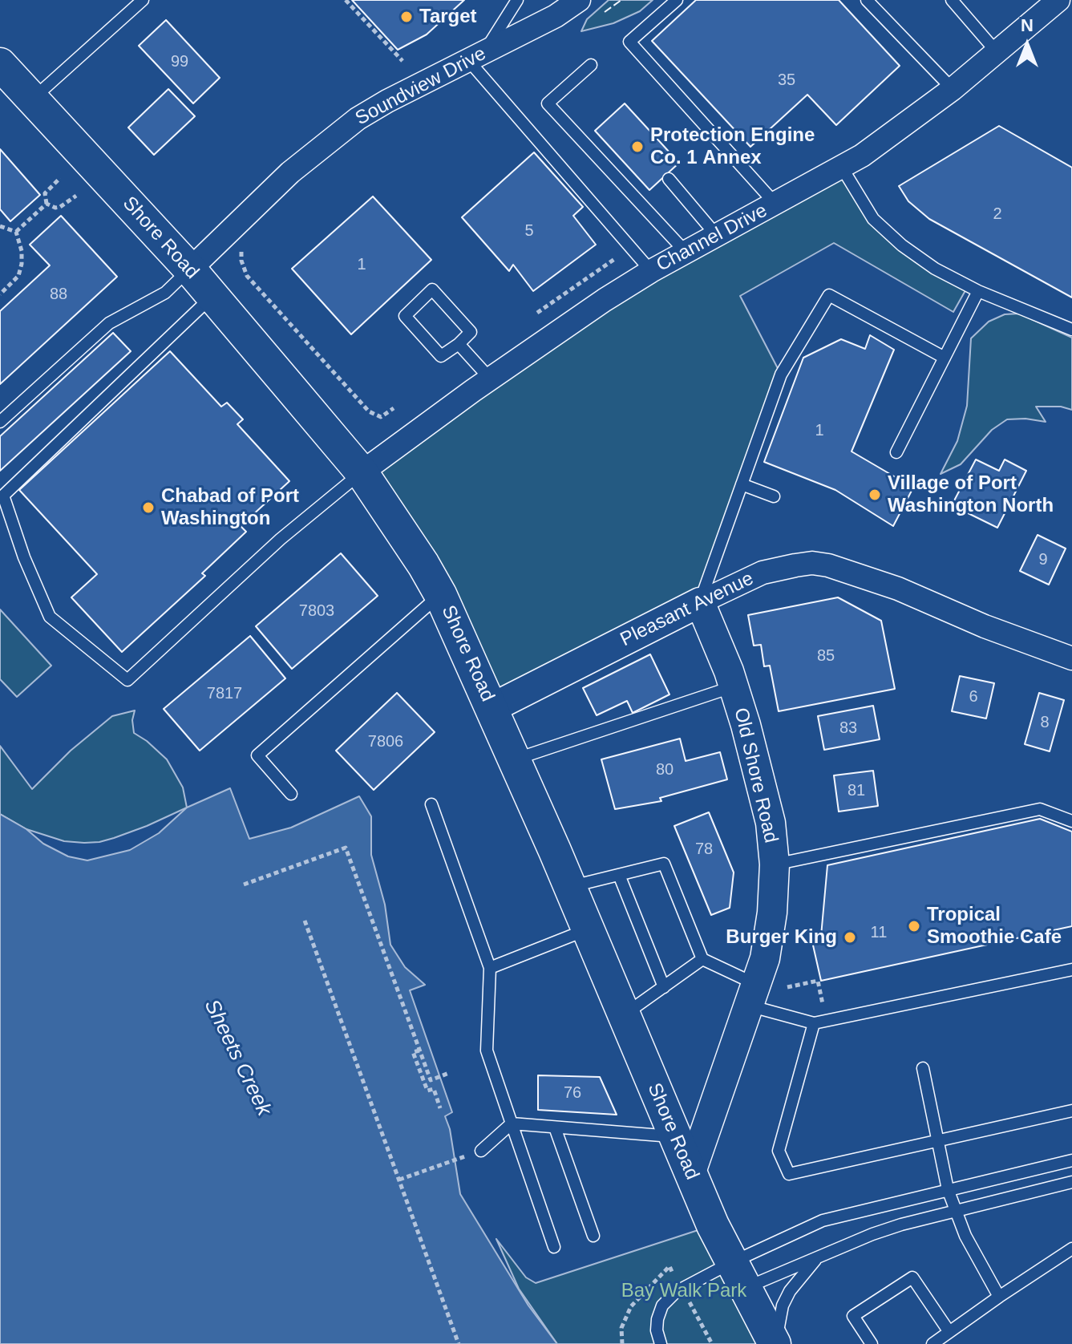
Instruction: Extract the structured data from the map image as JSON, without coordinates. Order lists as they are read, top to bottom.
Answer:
{
  "streets": {
    "main road": ["Shore Road"],
    "street": [
      "Soundview Drive",
      "Channel Drive",
      "Pleasant Avenue",
      "Old Shore Road"
    ]
  },
  "crossings": [
    ["Soundview Drive", "Shore Road"],
    ["Shore Road", "Channel Drive"],
    ["Shore Road", "Pleasant Avenue"],
    ["Shore Road", "Old Shore Road"],
    ["Pleasant Avenue", "Old Shore Road"]
  ],
  "water": ["Sheets Creek"],
  "parks": ["Bay Walk Park"],
  "places": [
    "Target",
    "Protection Engine Co. 1 Annex",
    "Village of Port Washington North",
    "Chabad of Port Washington",
    "Tropical Smoothie Cafe",
    "Burger King"
  ],
  "house_numbers": [
    "99",
    "35",
    "2",
    "5",
    "1",
    "88",
    "1",
    "9",
    "7803",
    "85",
    "7817",
    "6",
    "8",
    "83",
    "7806",
    "80",
    "81",
    "78",
    "11",
    "76"
  ],
  "north": "top"
}
